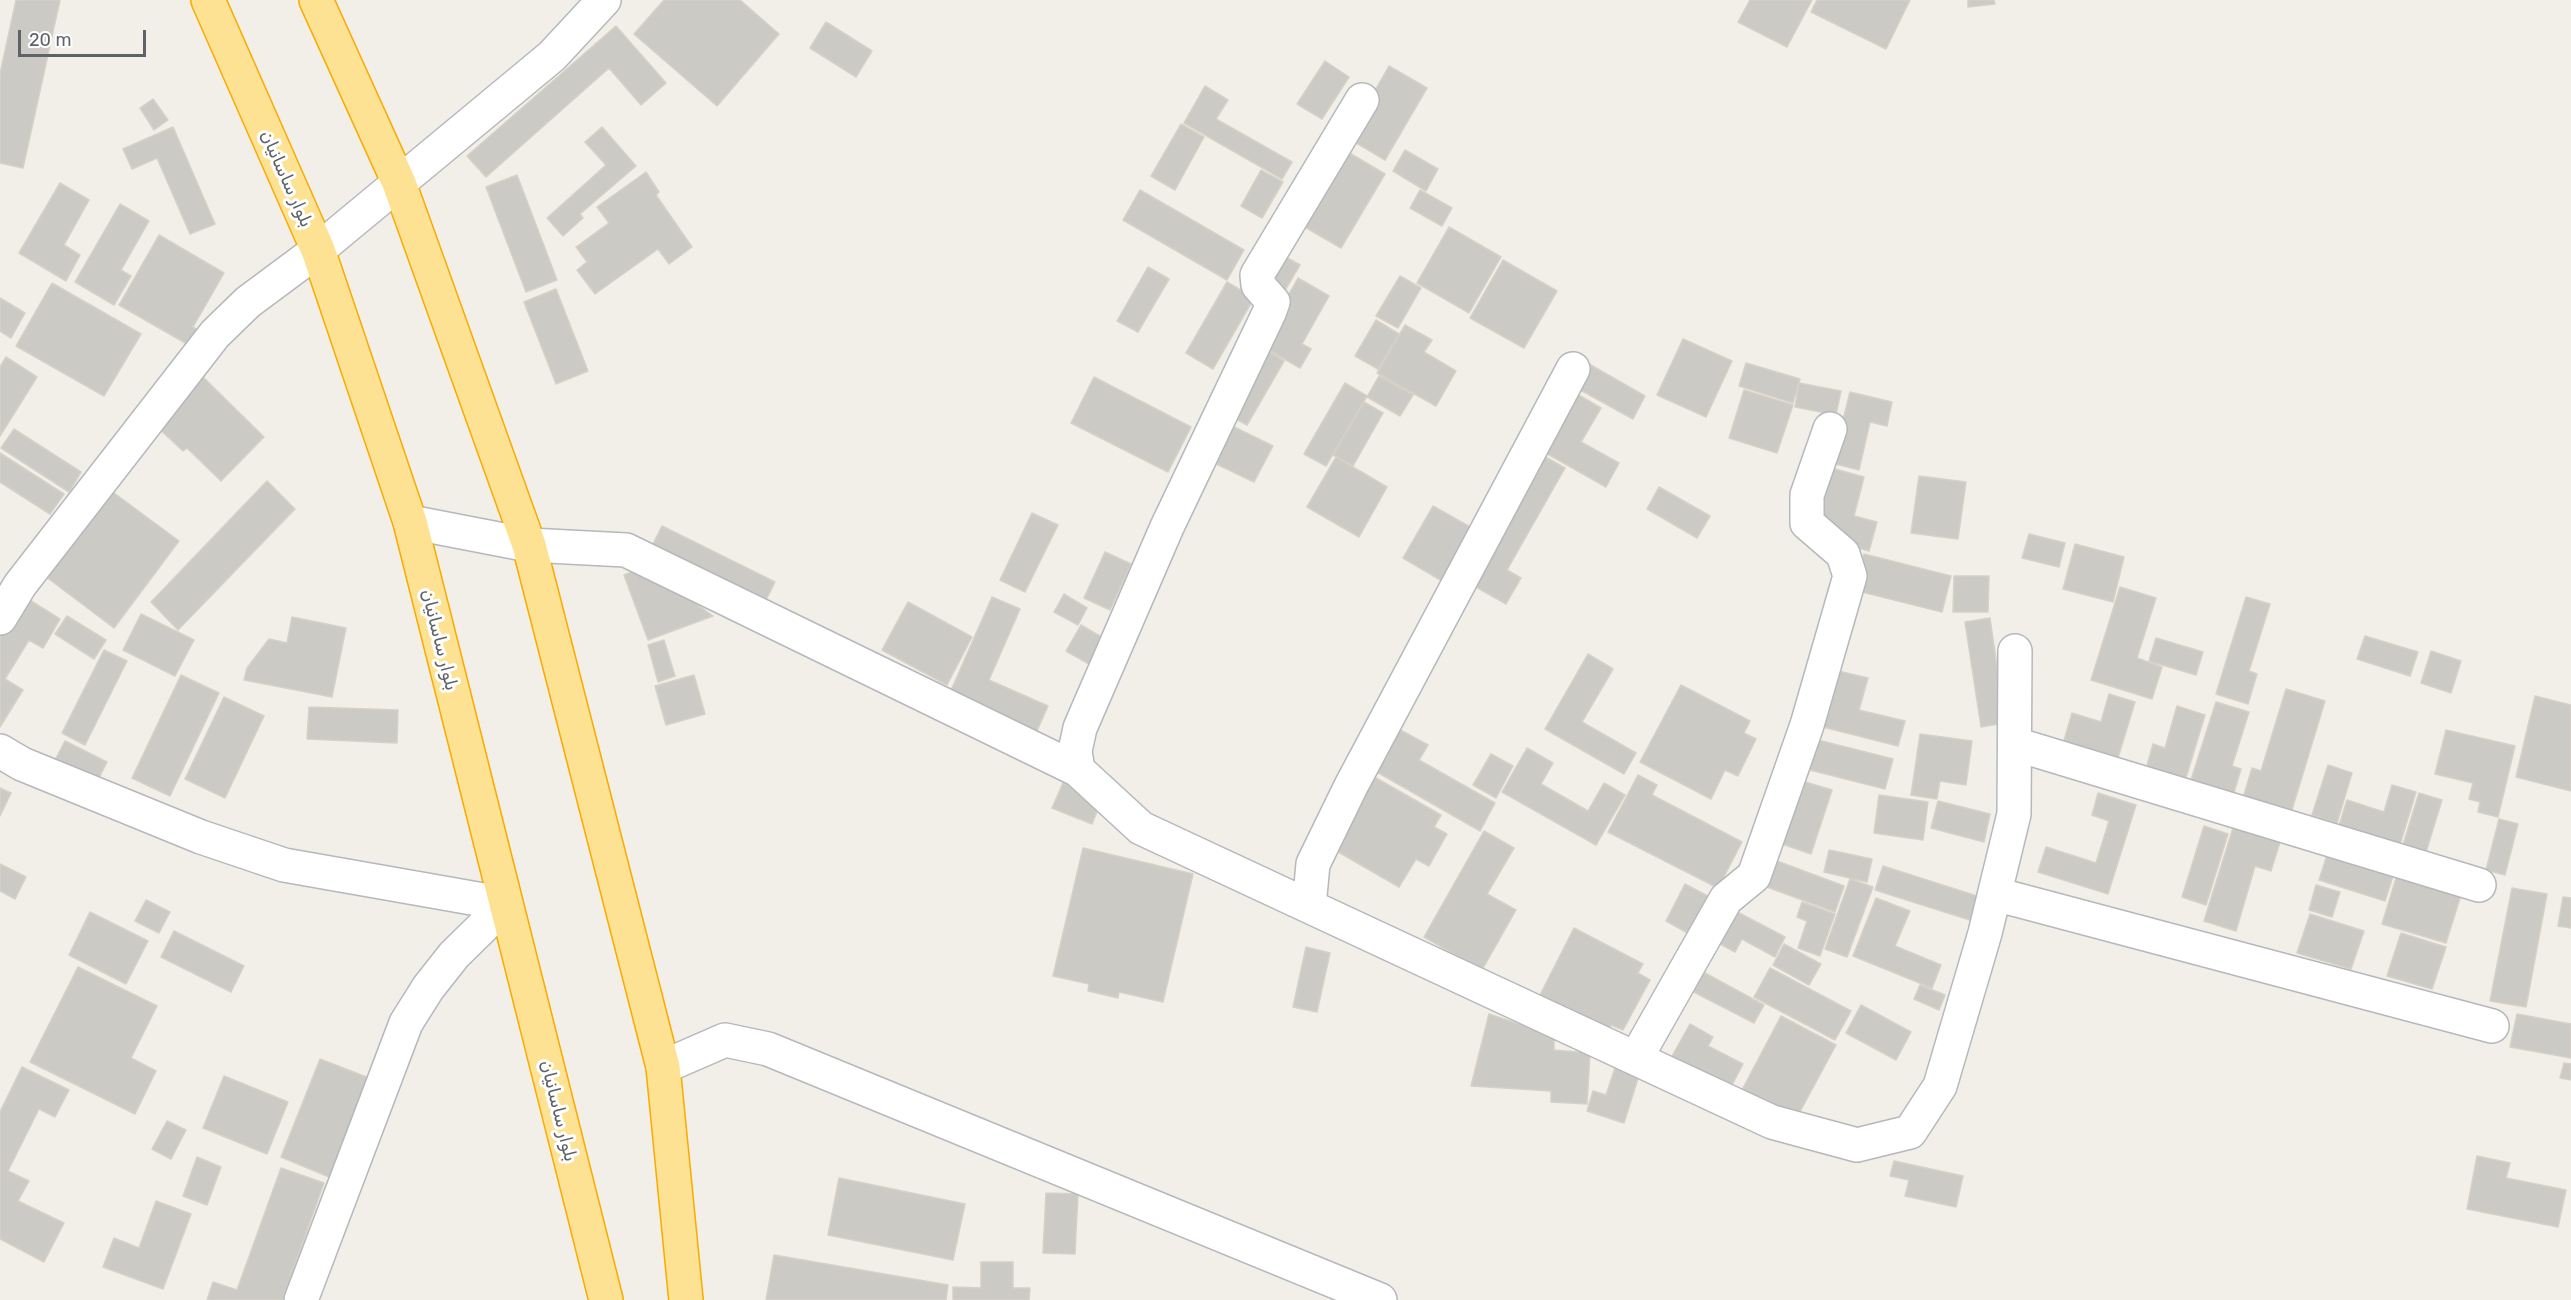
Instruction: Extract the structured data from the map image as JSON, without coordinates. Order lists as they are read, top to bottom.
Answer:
{
  "streets": {
    "highway": ["بلوار ساسانیان"]
  },
  "scale_bar": "20 m"
}
